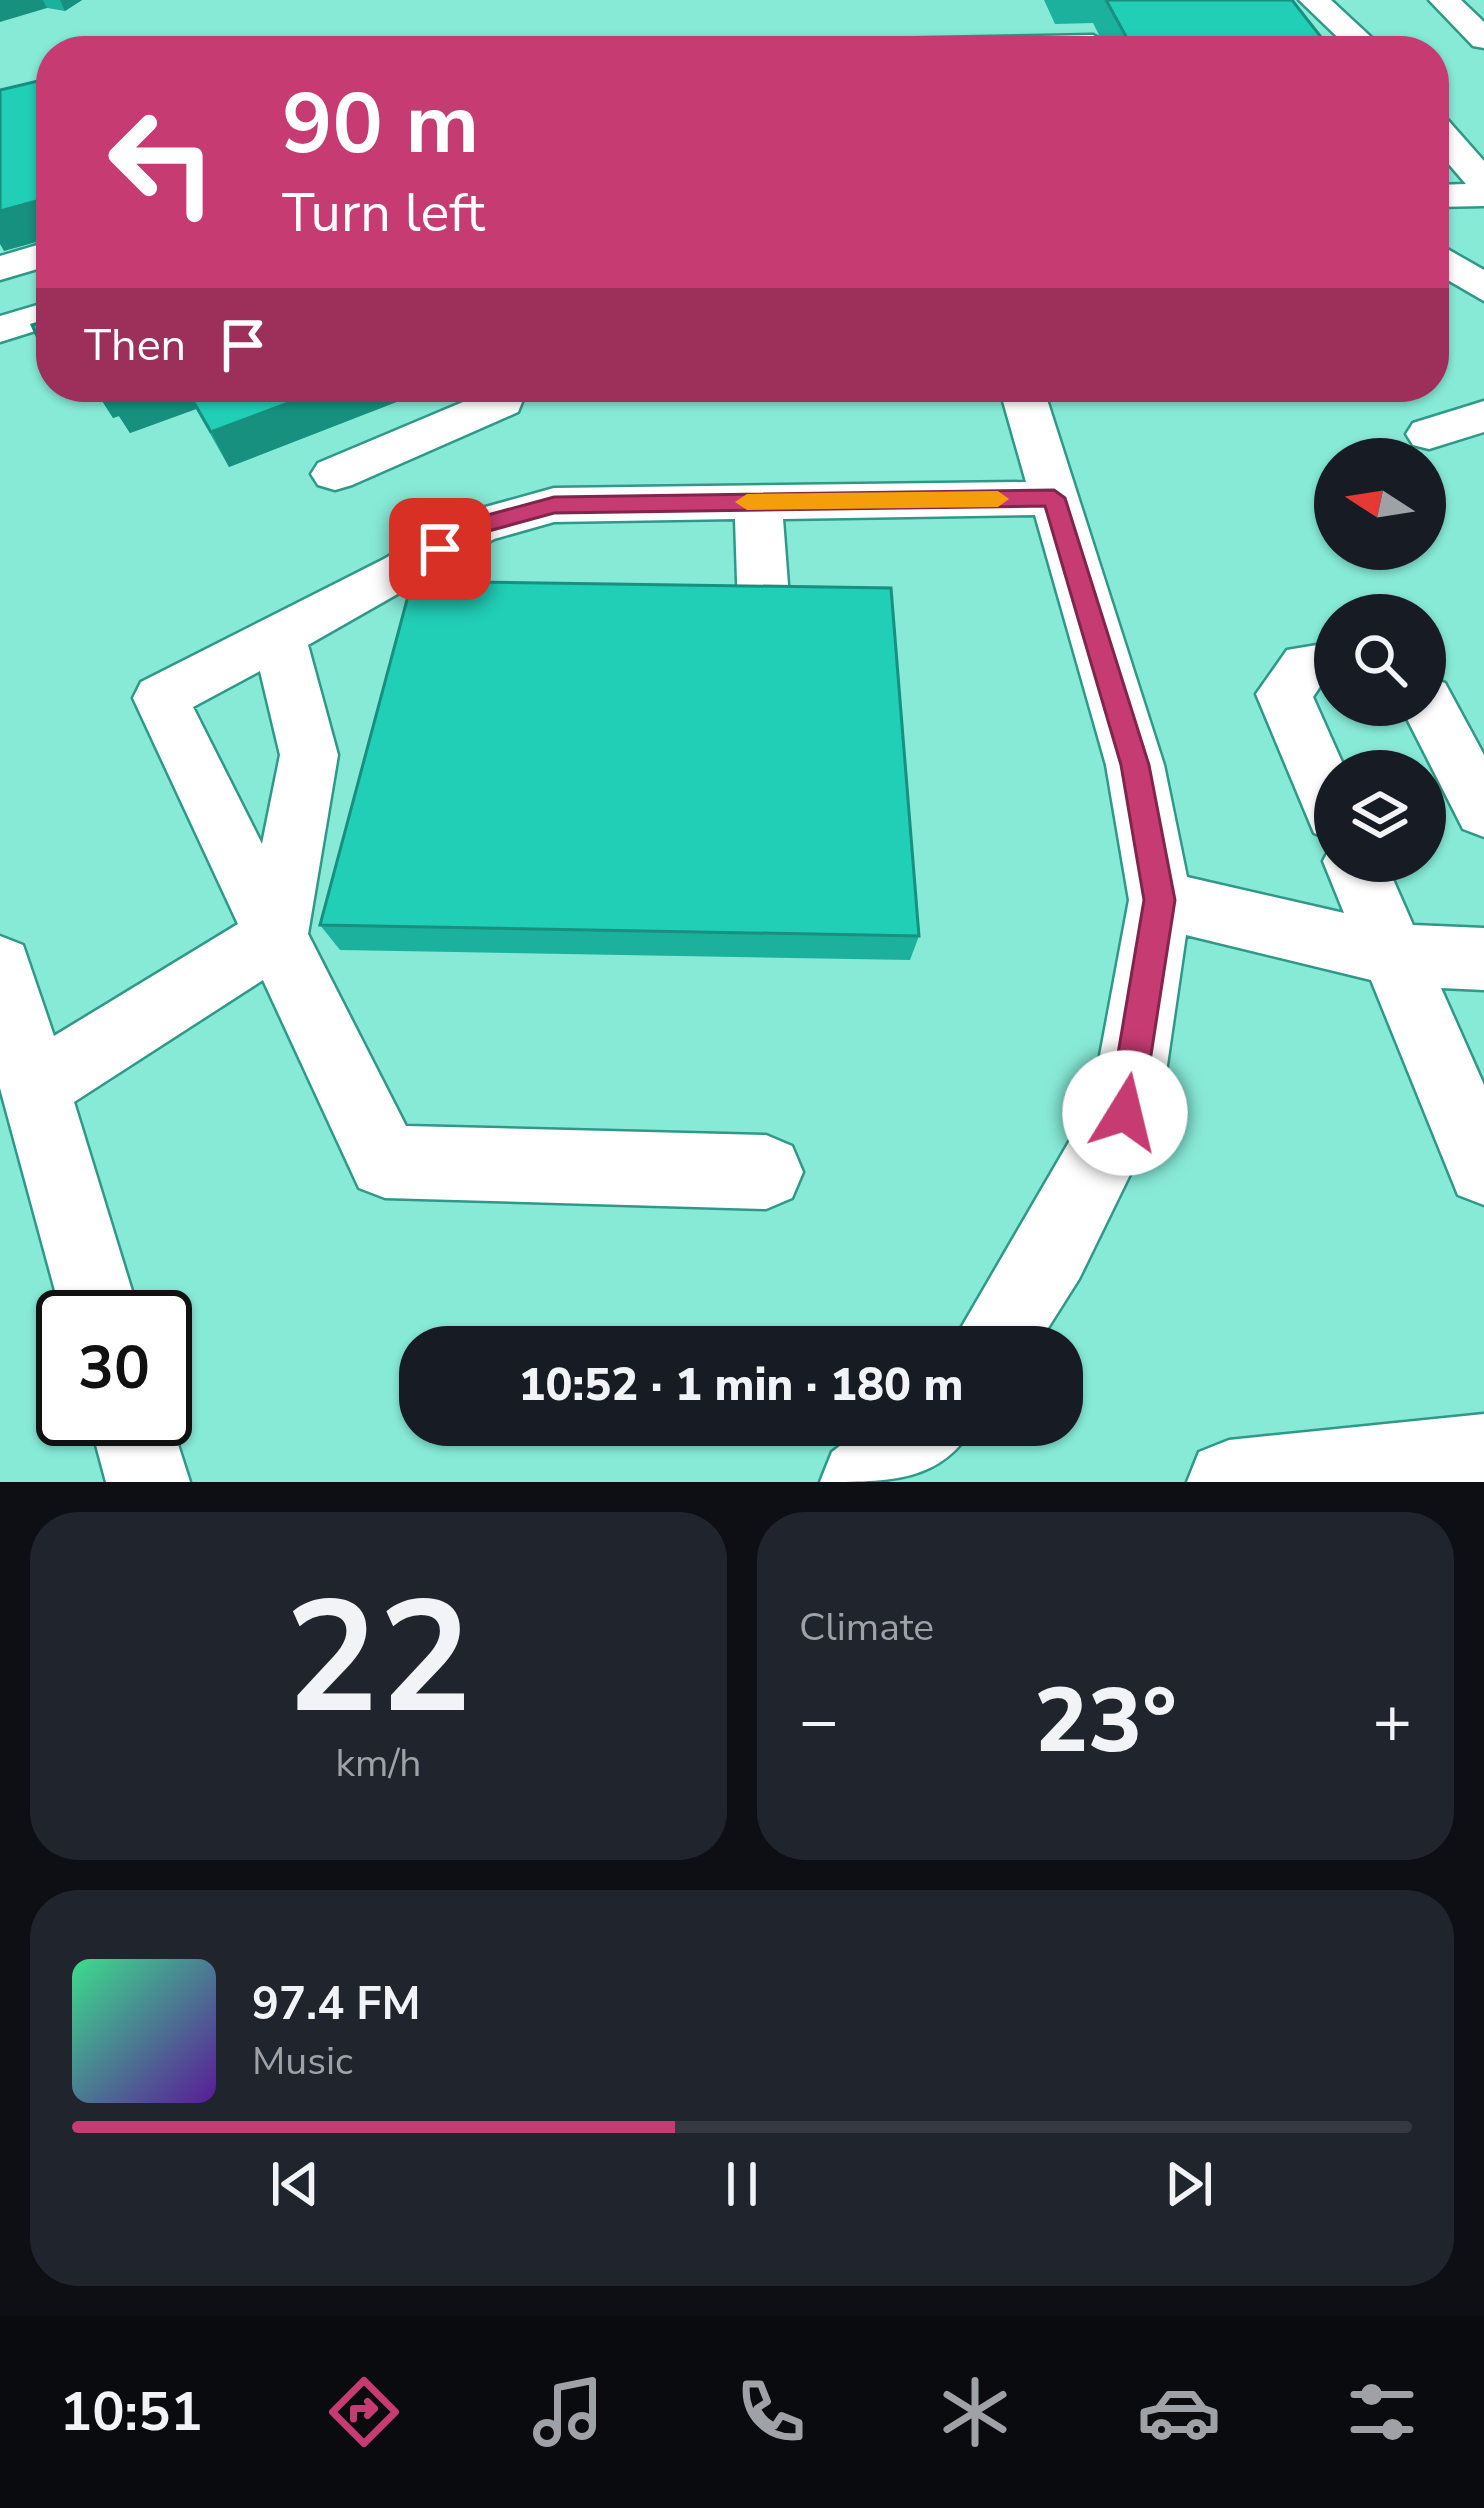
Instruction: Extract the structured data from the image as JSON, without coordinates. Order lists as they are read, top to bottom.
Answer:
{
  "north": "left",
  "page": {
    "turn": ["90 m", "Turn left"],
    "then": "Then",
    "limit": "30",
    "trip": "10:52 · 1 min · 180 m",
    "tile": [
      ["22", "km/h"],
      "Climate"
    ],
    "heat": ["−", "23°", "+"],
    "song": ["97.4 FM", "Music"],
    "tabs": "10:51"
  }
}
